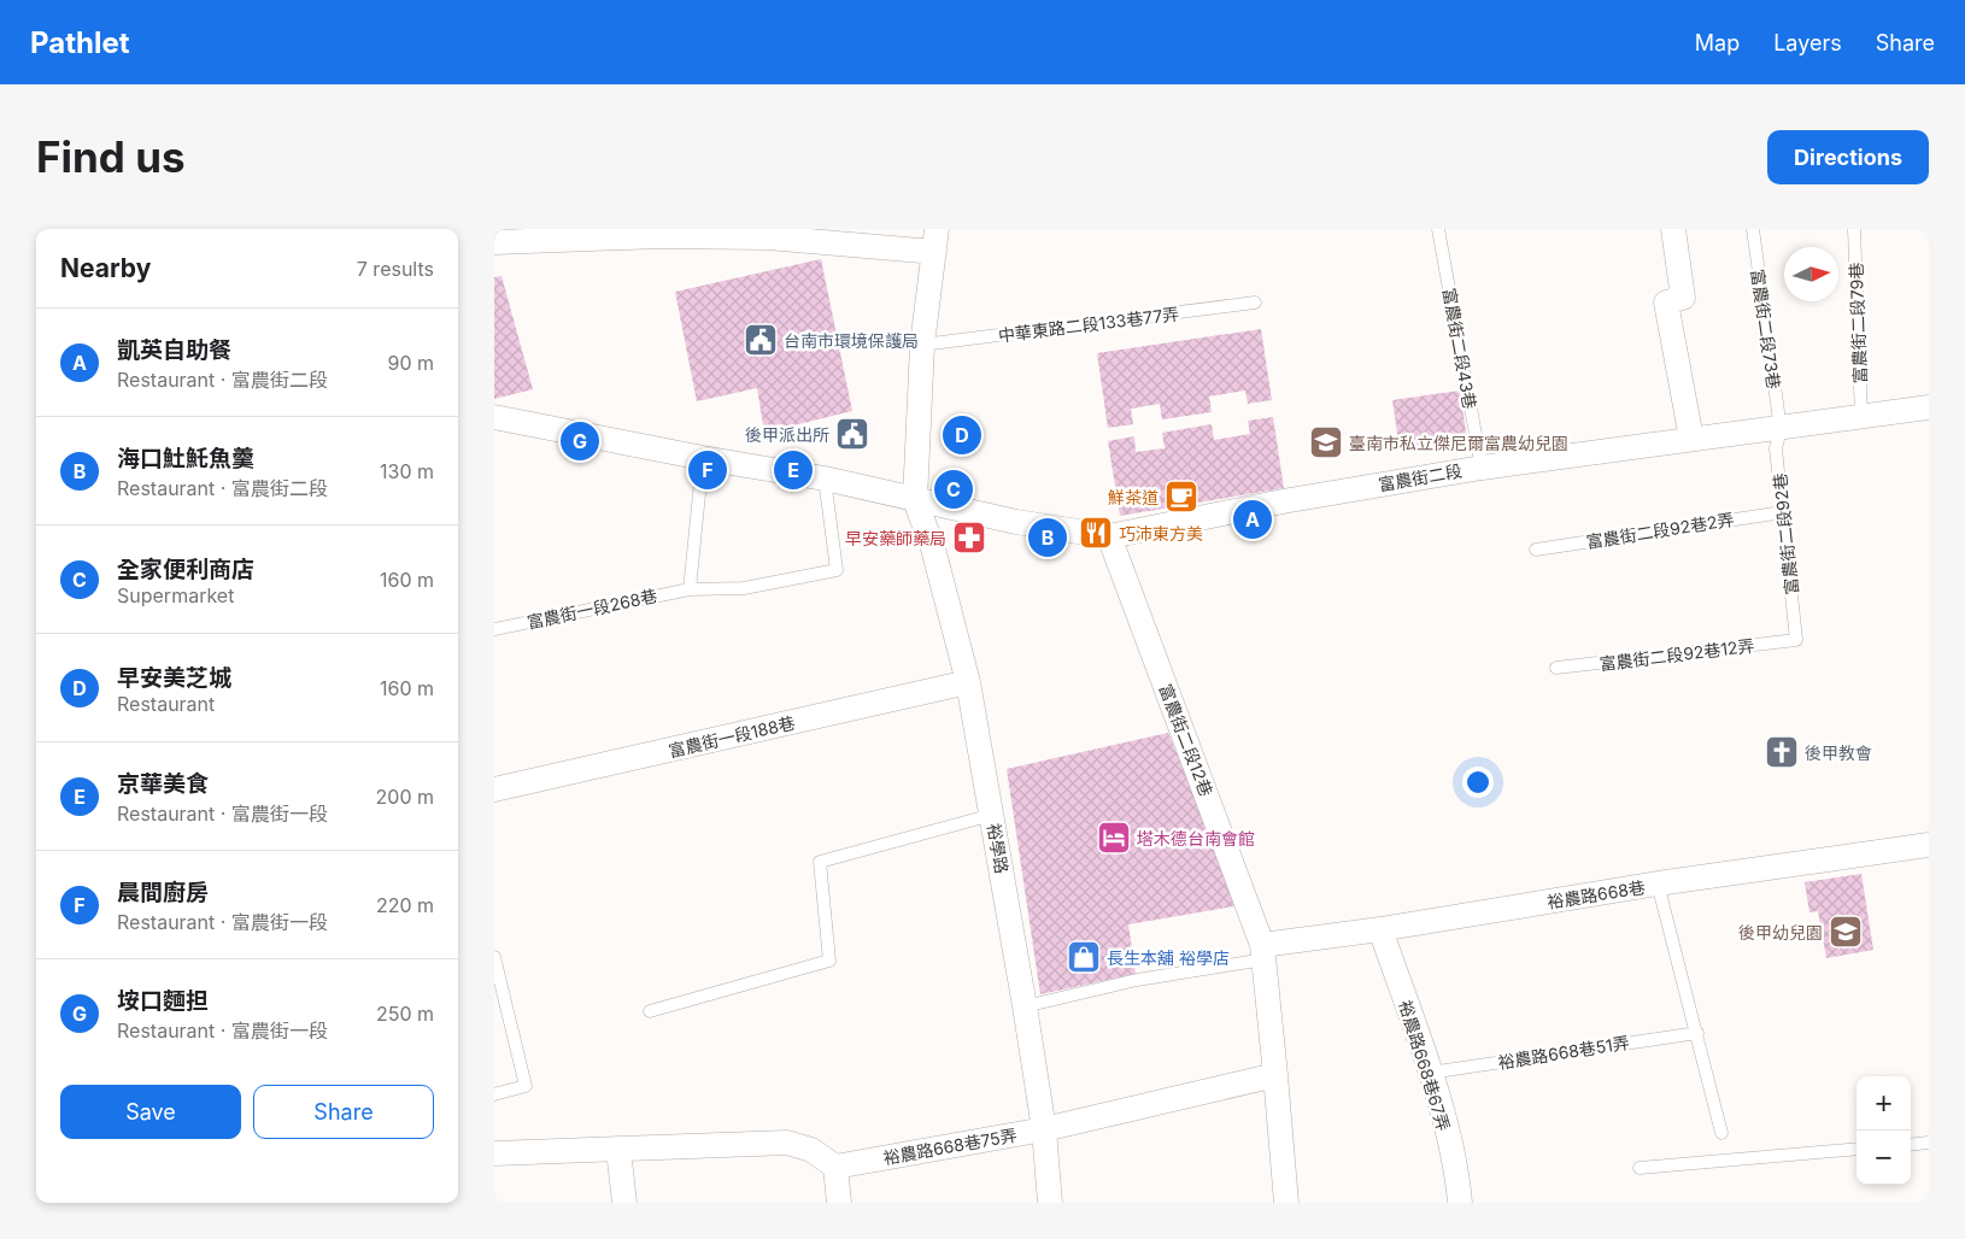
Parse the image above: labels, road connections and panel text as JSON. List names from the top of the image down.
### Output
{
  "streets": {
    "street": [
      "富農街二段",
      "富農街一段188巷",
      "富農街二段12巷",
      "裕學路",
      "裕農路668巷",
      "裕農路668巷67弄",
      "裕農路668巷75弄"
    ],
    "lane": [
      "富農街二段79巷",
      "中華東路二段133巷77弄",
      "富農街二段73巷",
      "富農街二段43巷",
      "富農街二段92巷2弄",
      "富農街二段92巷",
      "富農街一段268巷",
      "富農街二段92巷12弄",
      "裕農路668巷51弄"
    ]
  },
  "crossings": [
    ["富農街二段79巷", "富農街二段"],
    ["富農街二段73巷", "富農街二段"],
    ["富農街二段73巷", "富農街二段92巷"],
    ["富農街二段43巷", "富農街二段"],
    ["富農街二段", "富農街二段92巷"],
    ["富農街二段", "富農街一段268巷"],
    ["富農街二段", "富農街二段12巷"],
    ["富農街二段", "裕學路"],
    ["富農街二段92巷2弄", "富農街二段92巷"],
    ["富農街二段92巷", "富農街二段92巷12弄"],
    ["富農街一段188巷", "裕學路"],
    ["富農街二段12巷", "裕農路668巷"],
    ["裕學路", "裕農路668巷75弄"],
    ["裕農路668巷", "裕農路668巷67弄"],
    ["裕農路668巷51弄", "裕農路668巷67弄"]
  ],
  "places": {
    "public building": ["台南市環境保護局", "後甲派出所"],
    "school or university": ["臺南市私立傑尼爾富農幼兒園", "後甲幼兒園"],
    "cafe": ["鮮茶道"],
    "restaurant": ["巧沛東方美"],
    "pharmacy": ["早安藥師藥局"],
    "church": ["後甲教會"],
    "hotel": ["塔木德台南會館"],
    "shop": ["長生本舖 裕學店"]
  },
  "north": "right",
  "page": {
    "header": "Pathlet",
    "nav": ["Map", "Layers", "Share"],
    "buttons": [
      "Directions",
      ["Save", "Share"]
    ],
    "title": "Find us",
    "heading": ["Nearby", "7 results"],
    "list": [
      {
        "mark": "A",
        "name": "凱英自助餐",
        "note": "Restaurant · 富農街二段",
        "value": "90 m"
      },
      {
        "mark": "B",
        "name": "海口𩵚魠魚羹",
        "note": "Restaurant · 富農街二段",
        "value": "130 m"
      },
      {
        "mark": "C",
        "name": "全家便利商店",
        "note": "Supermarket",
        "value": "160 m"
      },
      {
        "mark": "D",
        "name": "早安美芝城",
        "note": "Restaurant",
        "value": "160 m"
      },
      {
        "mark": "E",
        "name": "京華美食",
        "note": "Restaurant · 富農街一段",
        "value": "200 m"
      },
      {
        "mark": "F",
        "name": "晨間廚房",
        "note": "Restaurant · 富農街一段",
        "value": "220 m"
      },
      {
        "mark": "G",
        "name": "垵口麵担",
        "note": "Restaurant · 富農街一段",
        "value": "250 m"
      }
    ],
    "pins": [
      "D",
      "G",
      "E",
      "F",
      "C",
      "A",
      "B"
    ],
    "map_buttons": ["+", "−"]
  }
}
